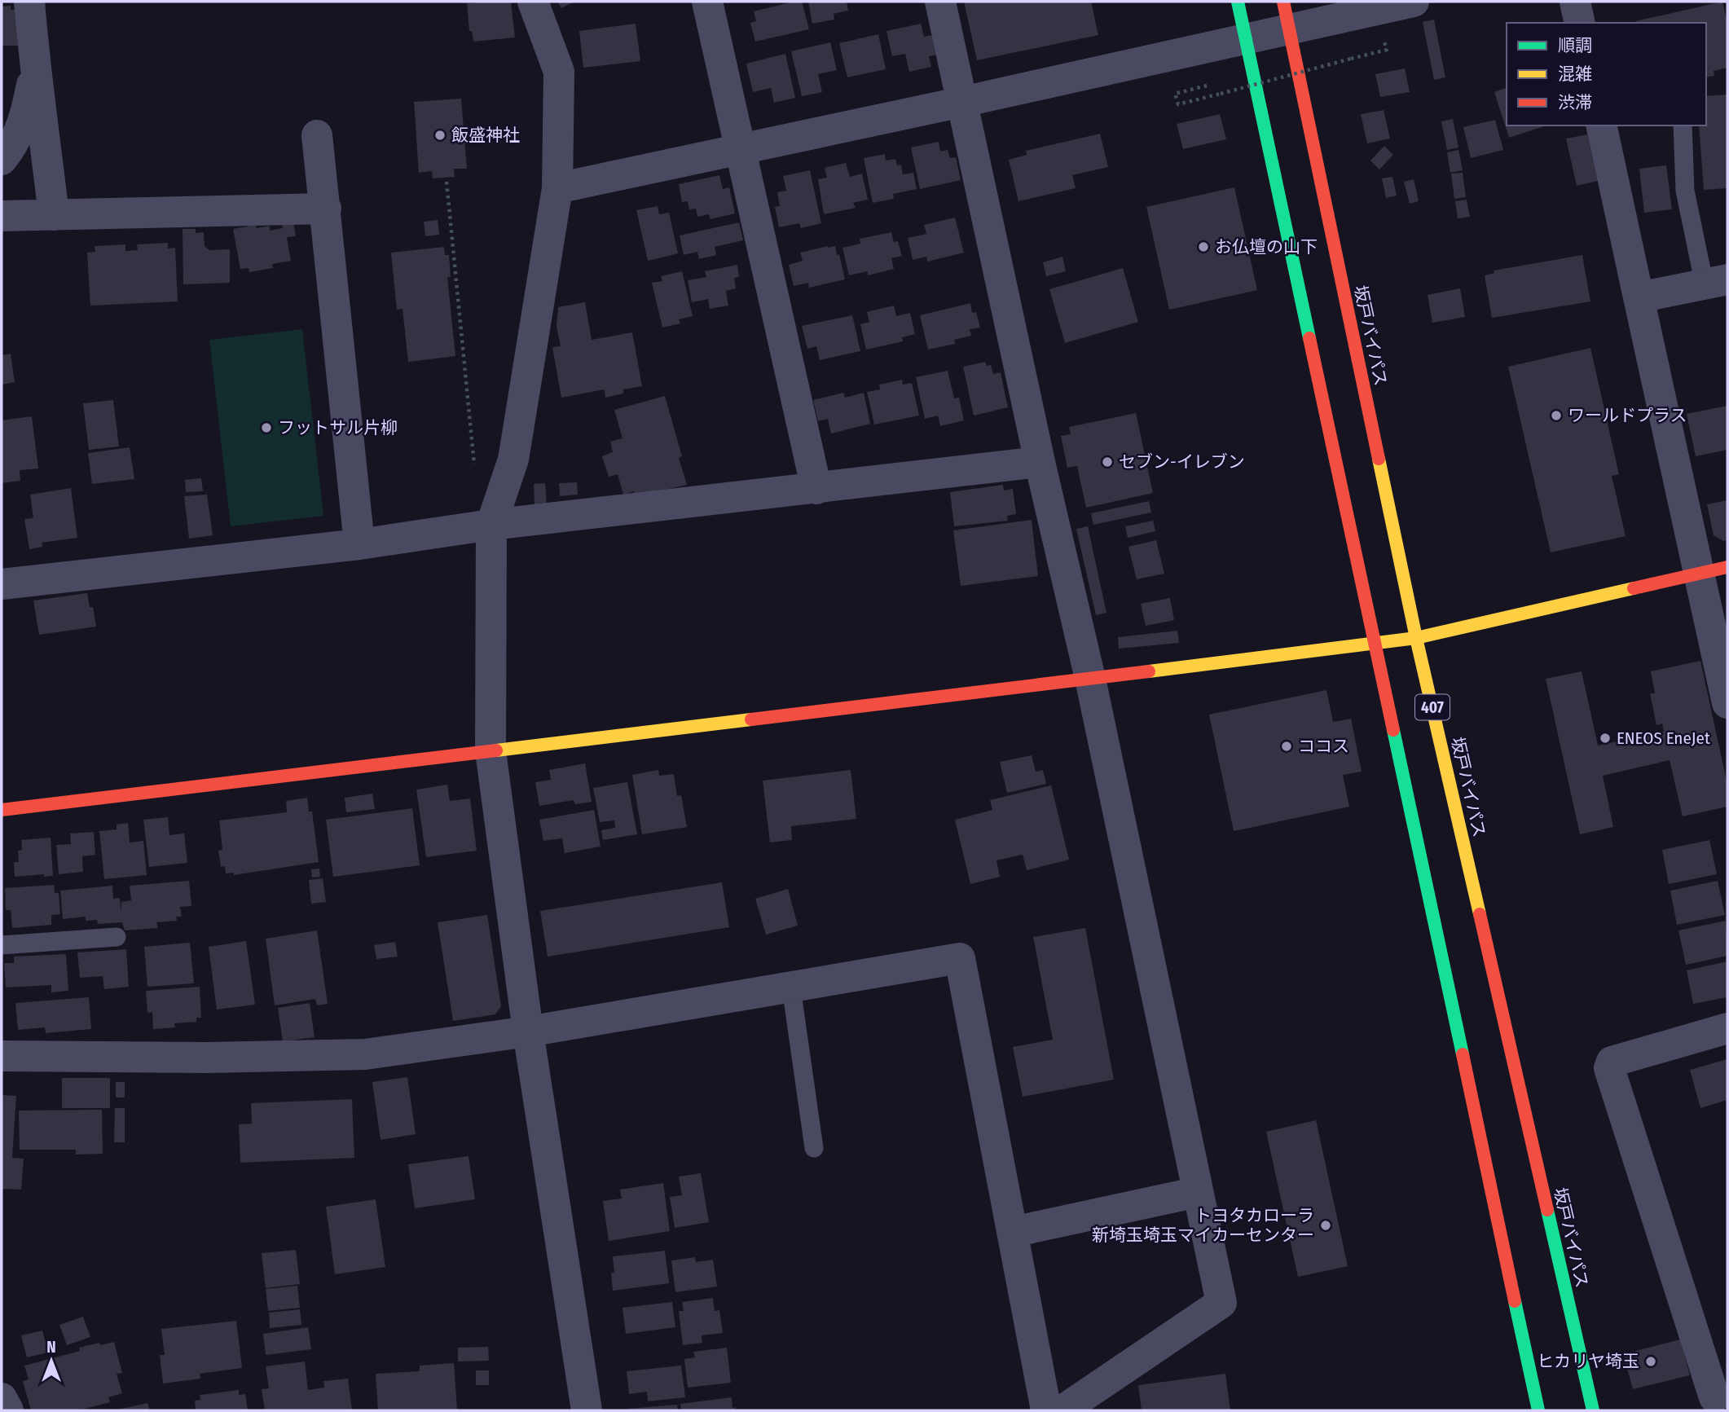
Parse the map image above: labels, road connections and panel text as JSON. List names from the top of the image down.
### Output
{
  "streets": {
    "main road": ["坂戸バイパス", "407"]
  },
  "places": [
    "飯盛神社",
    "お仏壇の山下",
    "ワールドプラス",
    "フットサル片柳",
    "セブン-イレブン",
    "ENEOS EneJet",
    "ココス",
    "トヨタカローラ 新埼玉埼玉マイカーセンター",
    "ヒカリヤ埼玉"
  ],
  "legend": ["順調", "混雑", "渋滞"],
  "north": "top"
}
